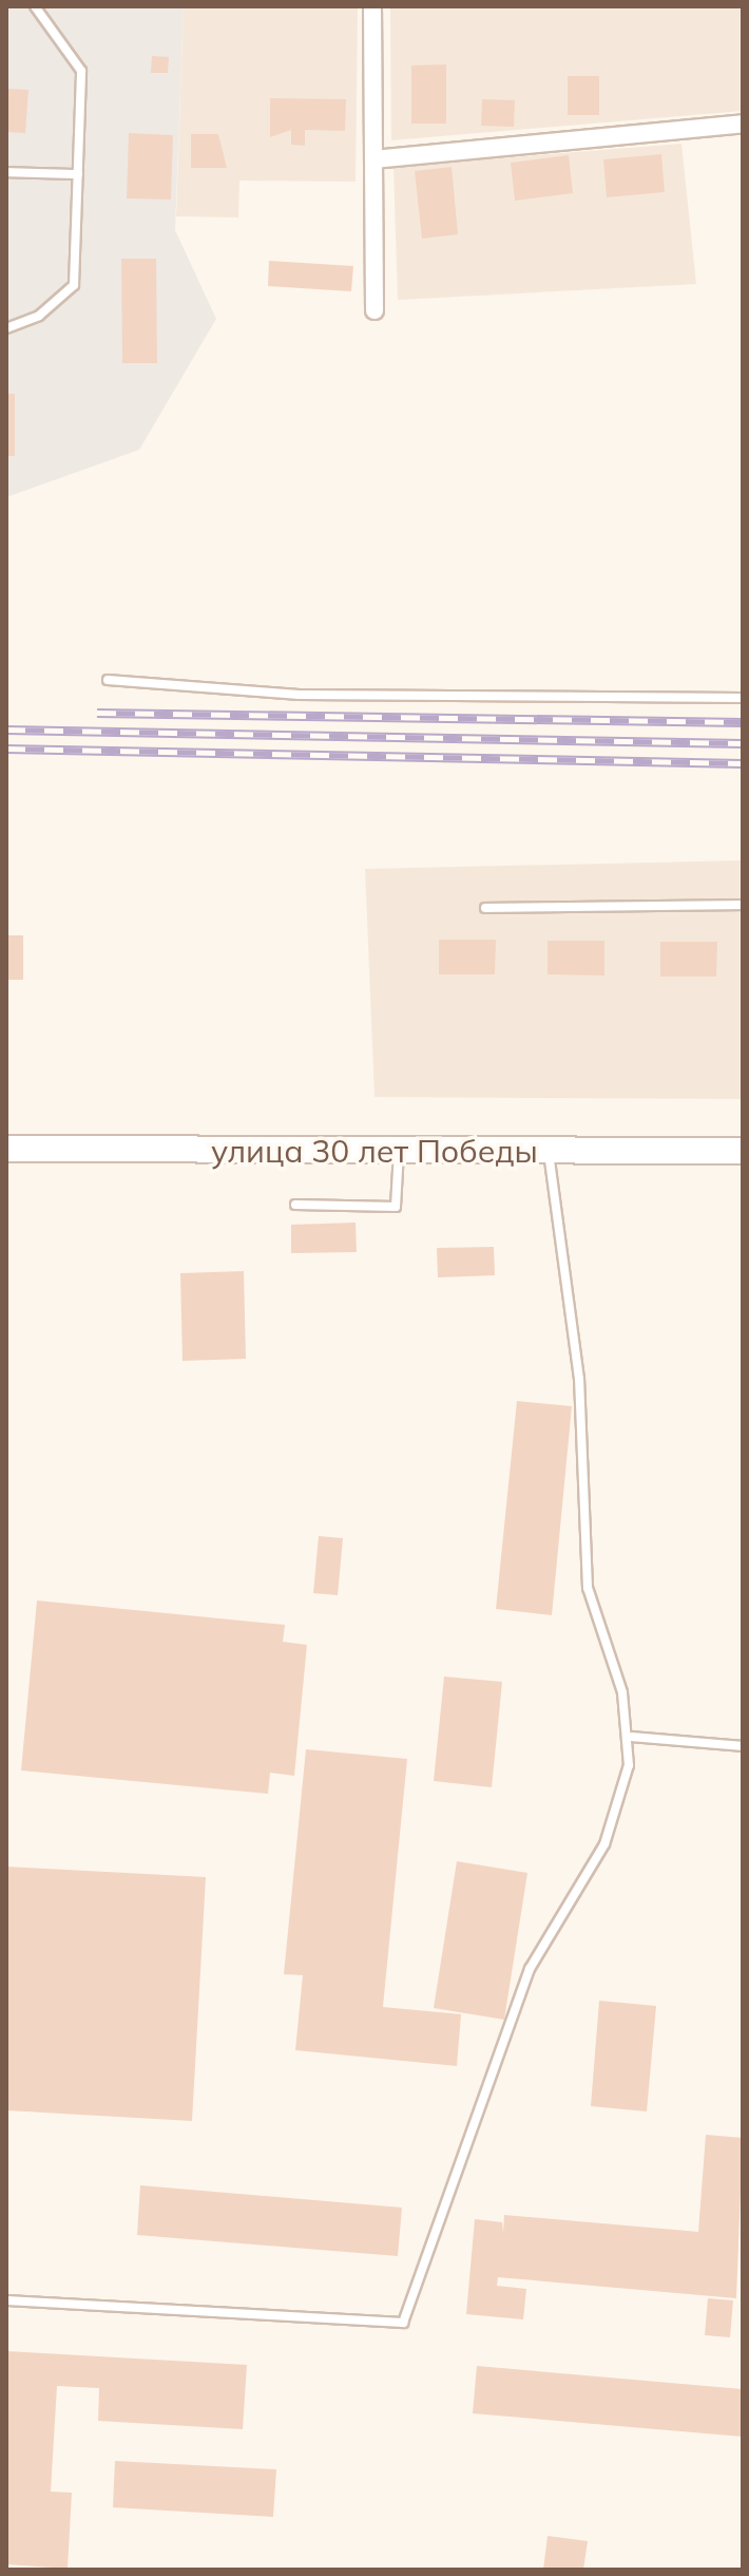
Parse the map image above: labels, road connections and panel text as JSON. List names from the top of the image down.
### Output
{
  "streets": {
    "main road": ["улица 30 лет Победы"]
  }
}
